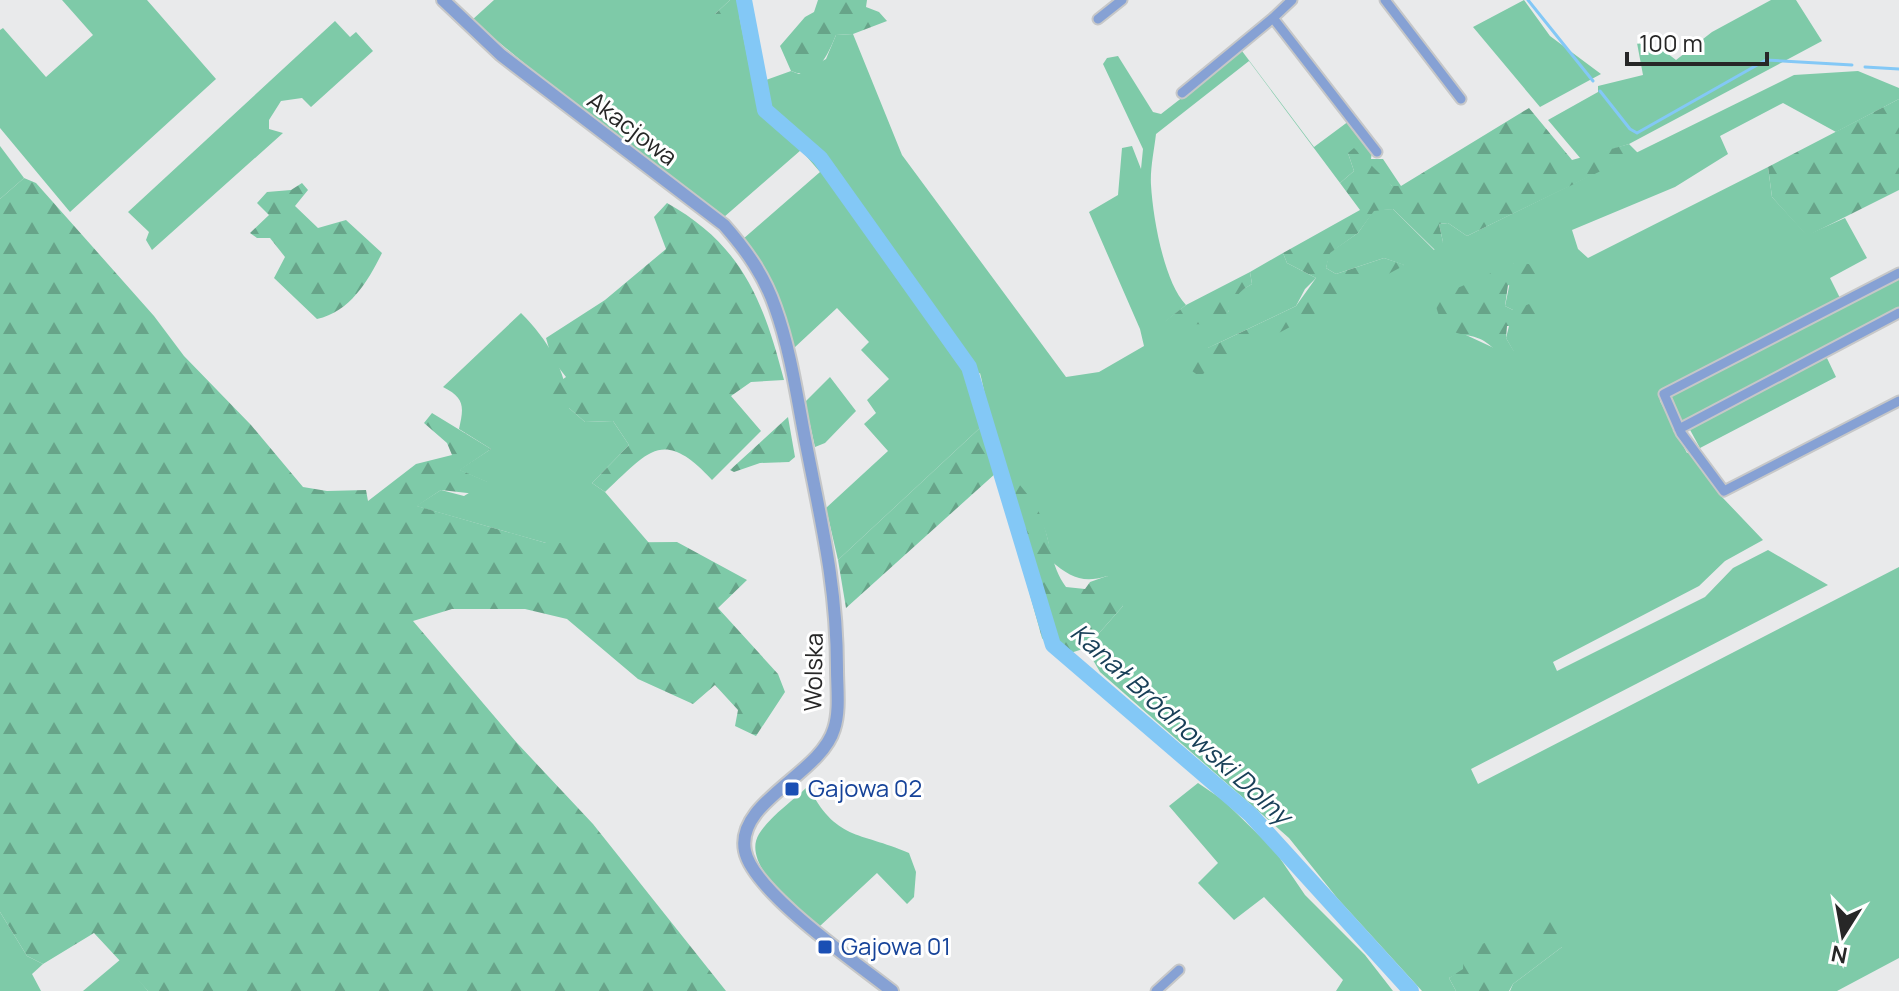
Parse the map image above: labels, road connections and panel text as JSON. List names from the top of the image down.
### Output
{
  "streets": {
    "street": ["Akacjowa", "Wolska"]
  },
  "crossings": [
    ["Akacjowa", "Wolska"]
  ],
  "water": ["Kanał Bródnowski Dolny"],
  "places": {
    "transit": ["Gajowa 02", "Gajowa 01"]
  },
  "scale_bar": "100 m",
  "north": "bottom"
}
